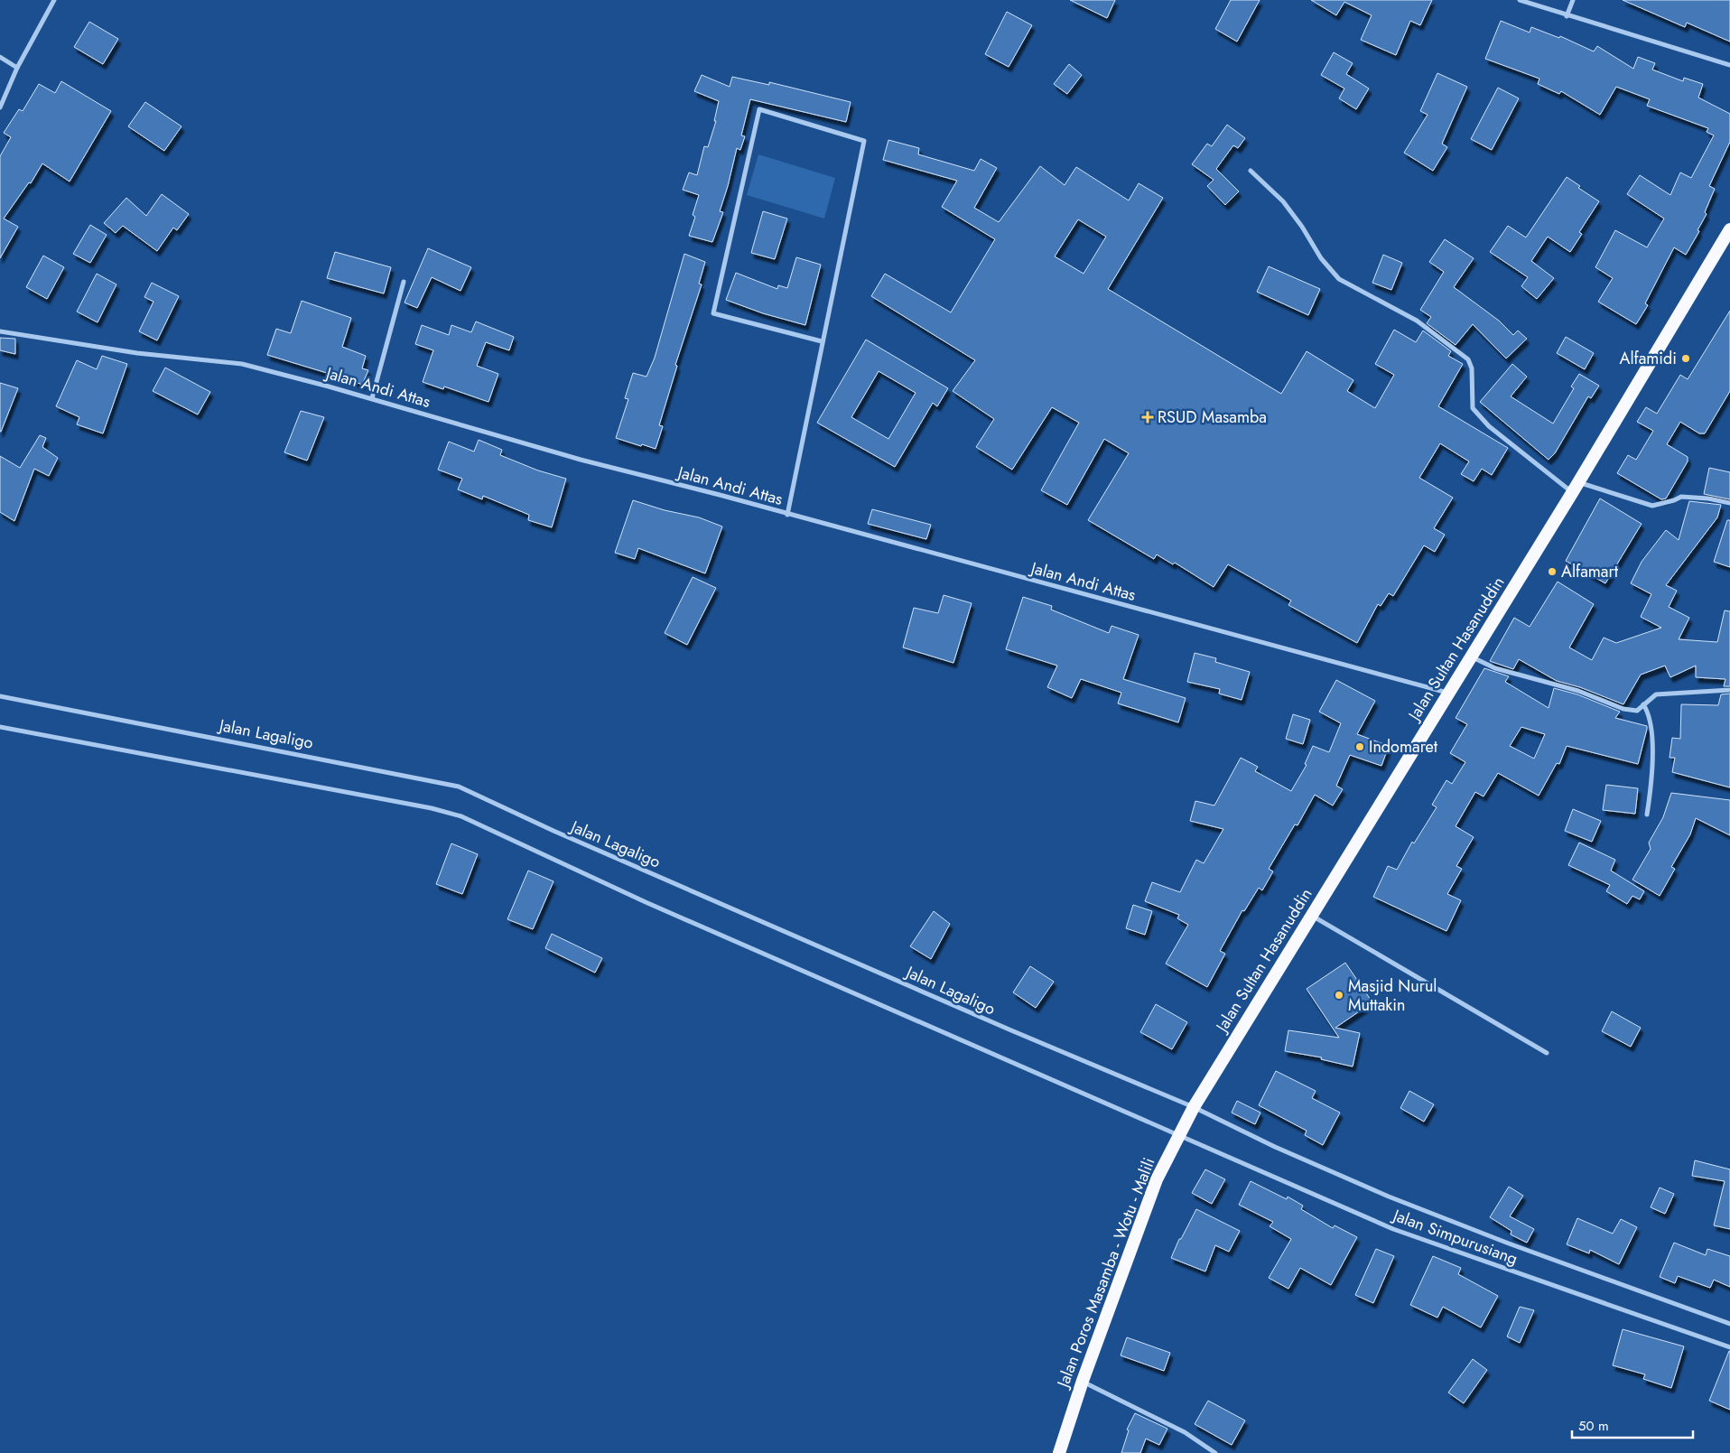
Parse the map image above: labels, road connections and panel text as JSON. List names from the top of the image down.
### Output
{
  "streets": {
    "highway": ["Jalan Sultan Hasanuddin", "Jalan Poros Masamba - Wotu - Malili"],
    "street": ["Jalan Andi Attas", "Jalan Lagaligo", "Jalan Simpurusiang"]
  },
  "crossings": [
    ["Jalan Andi Attas", "Jalan Sultan Hasanuddin"],
    ["Jalan Sultan Hasanuddin", "Jalan Lagaligo"],
    ["Jalan Sultan Hasanuddin", "Jalan Simpurusiang"],
    ["Jalan Sultan Hasanuddin", "Jalan Poros Masamba - Wotu - Malili"],
    ["Jalan Lagaligo", "Jalan Simpurusiang"],
    ["Jalan Lagaligo", "Jalan Poros Masamba - Wotu - Malili"],
    ["Jalan Simpurusiang", "Jalan Poros Masamba - Wotu - Malili"]
  ],
  "places": {
    "other": [
      "Alfamidi",
      "Alfamart",
      "Indomaret",
      "Masjid Nurul Muttakin"
    ],
    "health": ["RSUD Masamba"]
  },
  "scale_bar": "50 m"
}
